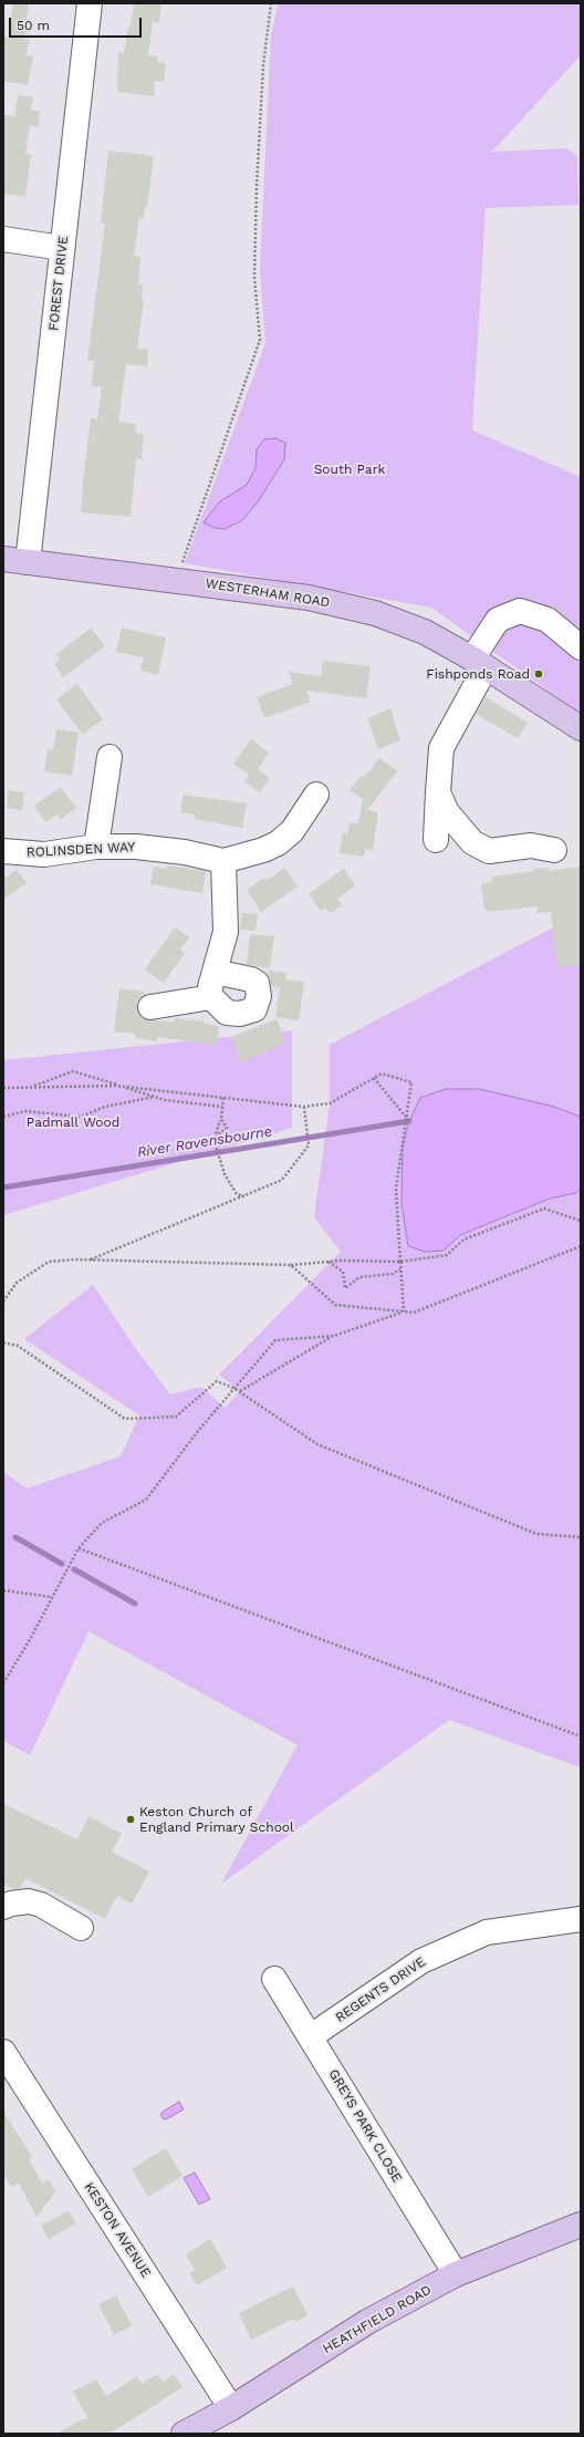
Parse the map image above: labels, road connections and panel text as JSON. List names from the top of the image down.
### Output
{
  "streets": {
    "main road": ["WESTERHAM ROAD", "HEATHFIELD ROAD"],
    "street": [
      "FOREST DRIVE",
      "ROLINSDEN WAY",
      "REGENTS DRIVE",
      "GREYS PARK CLOSE",
      "KESTON AVENUE"
    ]
  },
  "crossings": [
    ["FOREST DRIVE", "WESTERHAM ROAD"],
    ["REGENTS DRIVE", "GREYS PARK CLOSE"],
    ["GREYS PARK CLOSE", "HEATHFIELD ROAD"],
    ["KESTON AVENUE", "HEATHFIELD ROAD"]
  ],
  "water": ["River Ravensbourne"],
  "parks": ["South Park", "Padmall Wood"],
  "places": ["Fishponds Road", "Keston Church of England Primary School"],
  "scale_bar": "50 m"
}
